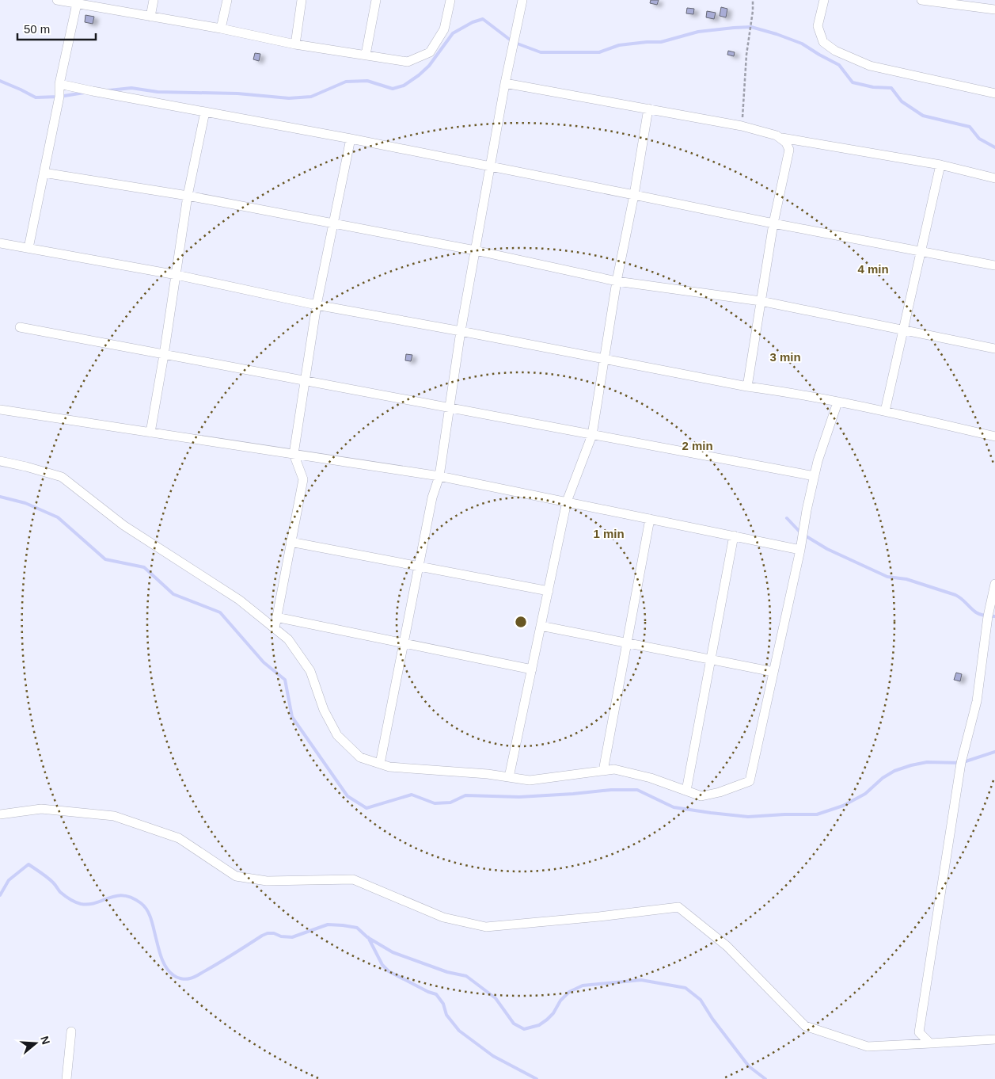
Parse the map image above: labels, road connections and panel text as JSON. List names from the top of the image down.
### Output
{
  "scale_bar": "50 m",
  "north": "right",
  "rings": [
    "4 min",
    "3 min",
    "2 min",
    "1 min"
  ]
}
